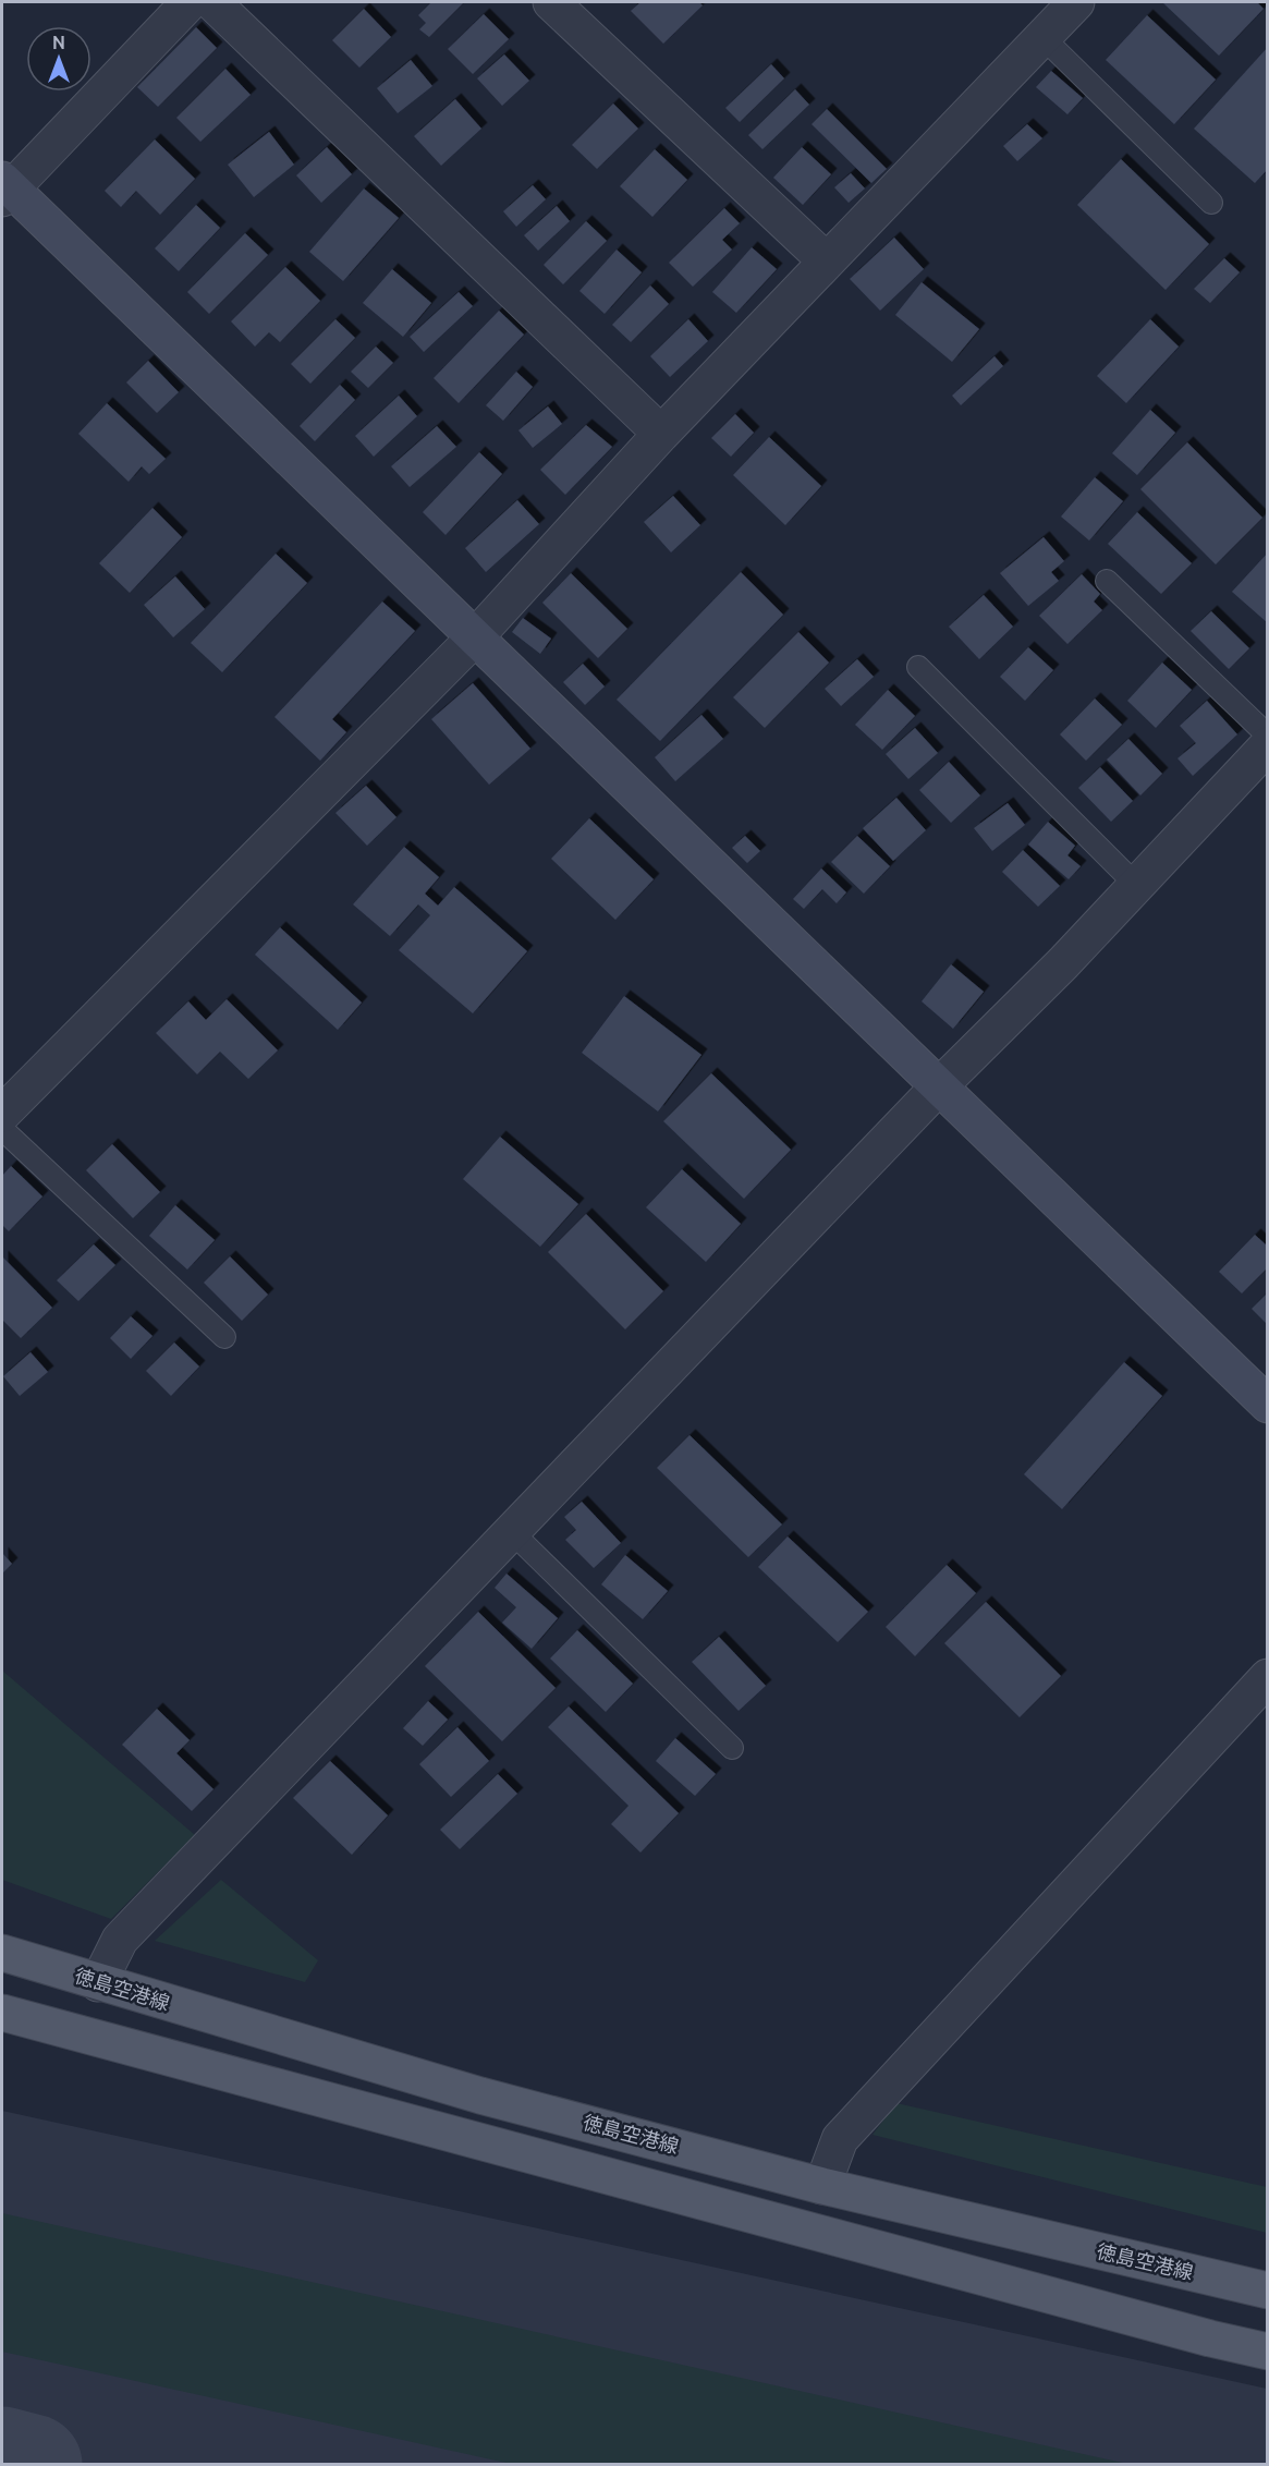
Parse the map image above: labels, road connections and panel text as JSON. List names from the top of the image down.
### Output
{
  "streets": {
    "main road": ["徳島空港線"]
  },
  "north": "top"
}
